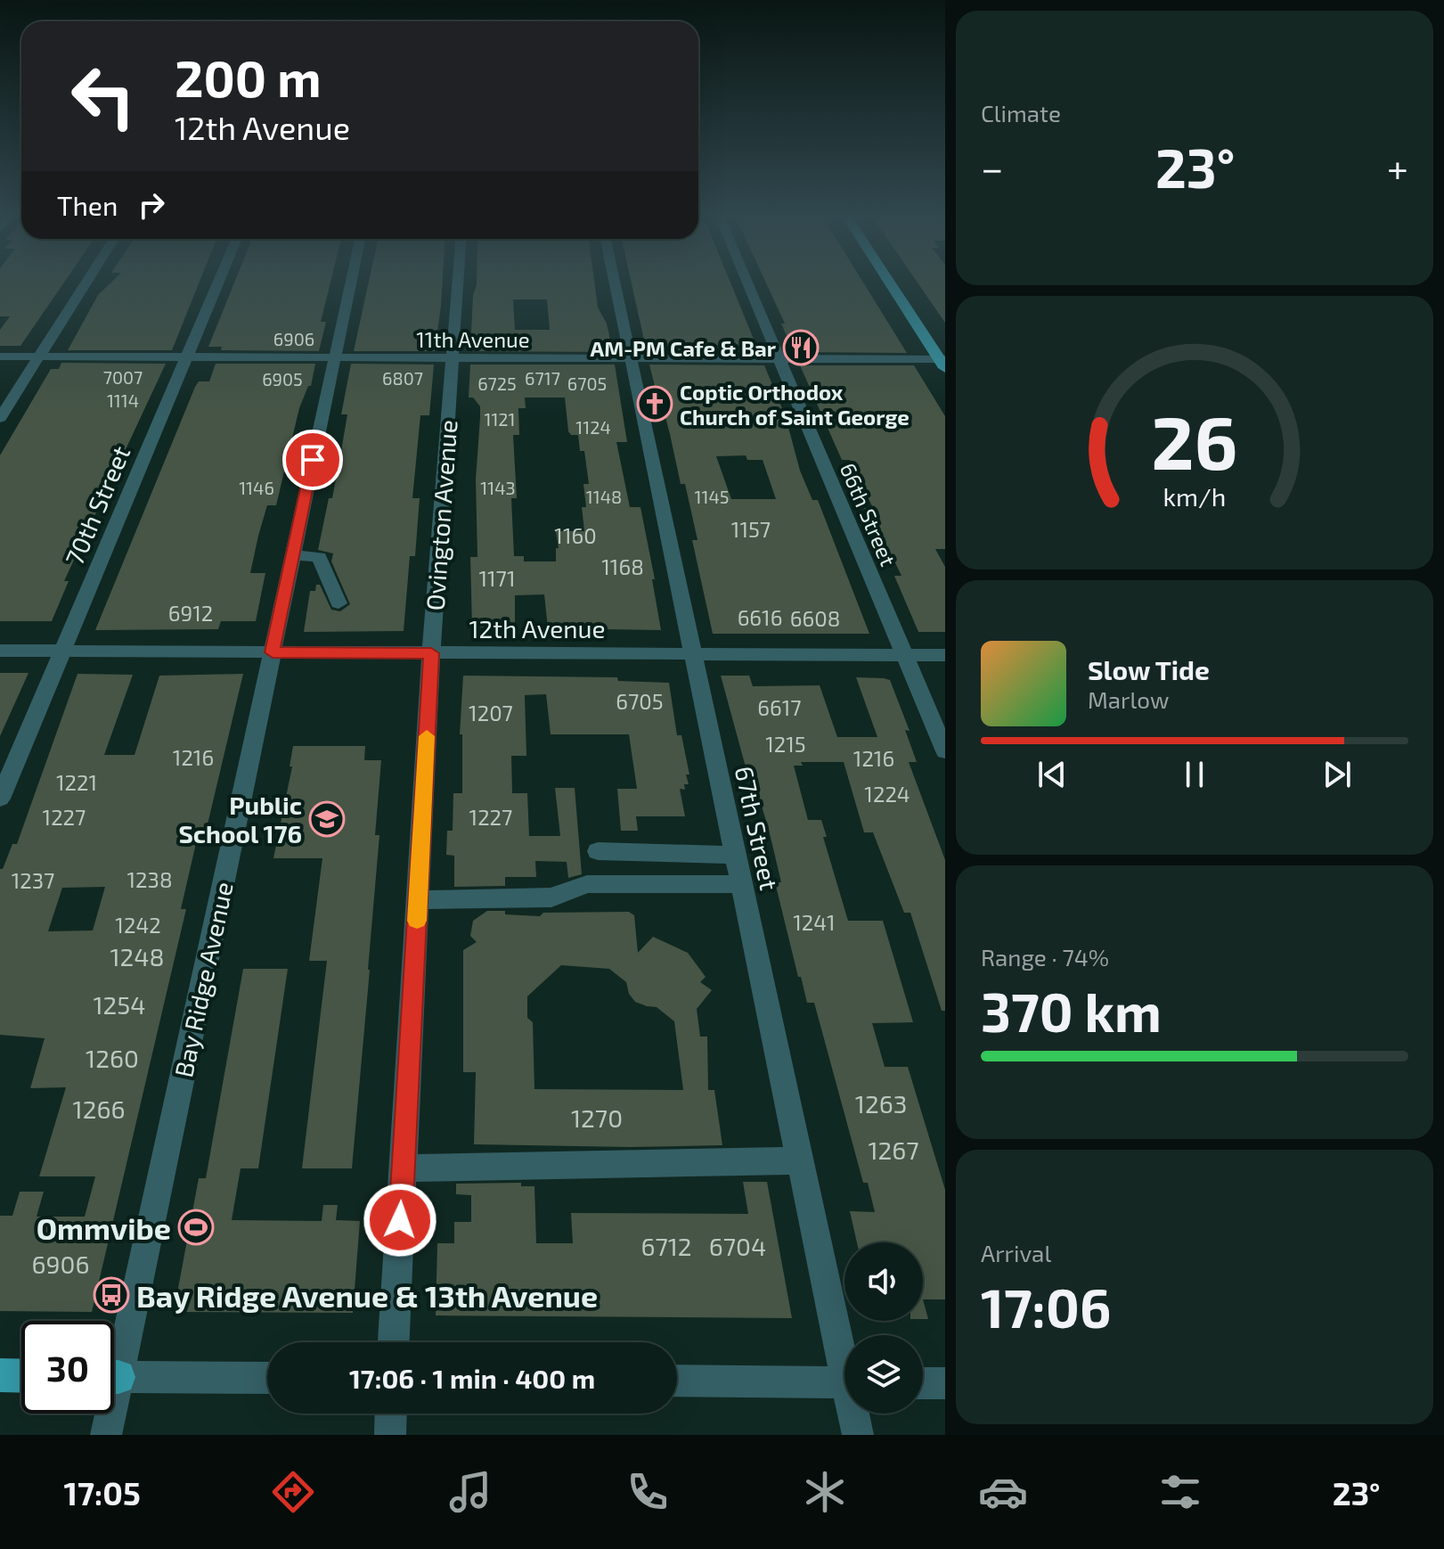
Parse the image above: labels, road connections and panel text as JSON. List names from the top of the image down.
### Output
{
  "streets": {
    "street": [
      "11th Avenue",
      "70th Street",
      "66th Street",
      "Ovington Avenue",
      "12th Avenue",
      "67th Street",
      "Bay Ridge Avenue"
    ]
  },
  "crossings": [
    ["11th Avenue", "70th Street"],
    ["11th Avenue", "66th Street"],
    ["11th Avenue", "Ovington Avenue"],
    ["11th Avenue", "67th Street"],
    ["11th Avenue", "Bay Ridge Avenue"],
    ["70th Street", "12th Avenue"],
    ["66th Street", "12th Avenue"],
    ["Ovington Avenue", "12th Avenue"],
    ["12th Avenue", "67th Street"],
    ["12th Avenue", "Bay Ridge Avenue"]
  ],
  "places": {
    "restaurant": ["AM-PM Cafe & Bar"],
    "church": ["Coptic Orthodox Church of Saint George"],
    "school or university": ["Public School 176"],
    "sports": ["Ommvibe"],
    "bus stop": ["Bay Ridge Avenue & 13th Avenue"]
  },
  "house_numbers": [
    "6906",
    "7007",
    "6807",
    "6717",
    "6905",
    "6725",
    "6705",
    "1114",
    "1121",
    "1124",
    "1146",
    "1143",
    "1148",
    "1145",
    "1157",
    "1160",
    "1168",
    "1171",
    "6912",
    "6616",
    "6608",
    "6705",
    "6617",
    "1207",
    "1215",
    "1216",
    "1216",
    "1221",
    "1224",
    "1227",
    "1227",
    "1238",
    "1237",
    "1241",
    "1242",
    "1248",
    "1254",
    "1260",
    "1263",
    "1266",
    "1270",
    "1267",
    "6712",
    "6704",
    "6906"
  ],
  "page": {
    "tile": [
      "Climate",
      ["Range · 74%", "370 km"],
      ["Arrival", "17:06"]
    ],
    "turn": ["200 m", "12th Avenue"],
    "heat": ["−", "23°", "+"],
    "then": "Then",
    "song": ["Slow Tide", "Marlow"],
    "limit": "30",
    "trip": "17:06 · 1 min · 400 m",
    "tabs": ["17:05", "23°"],
    "gauge": ["26", "km/h"]
  }
}
